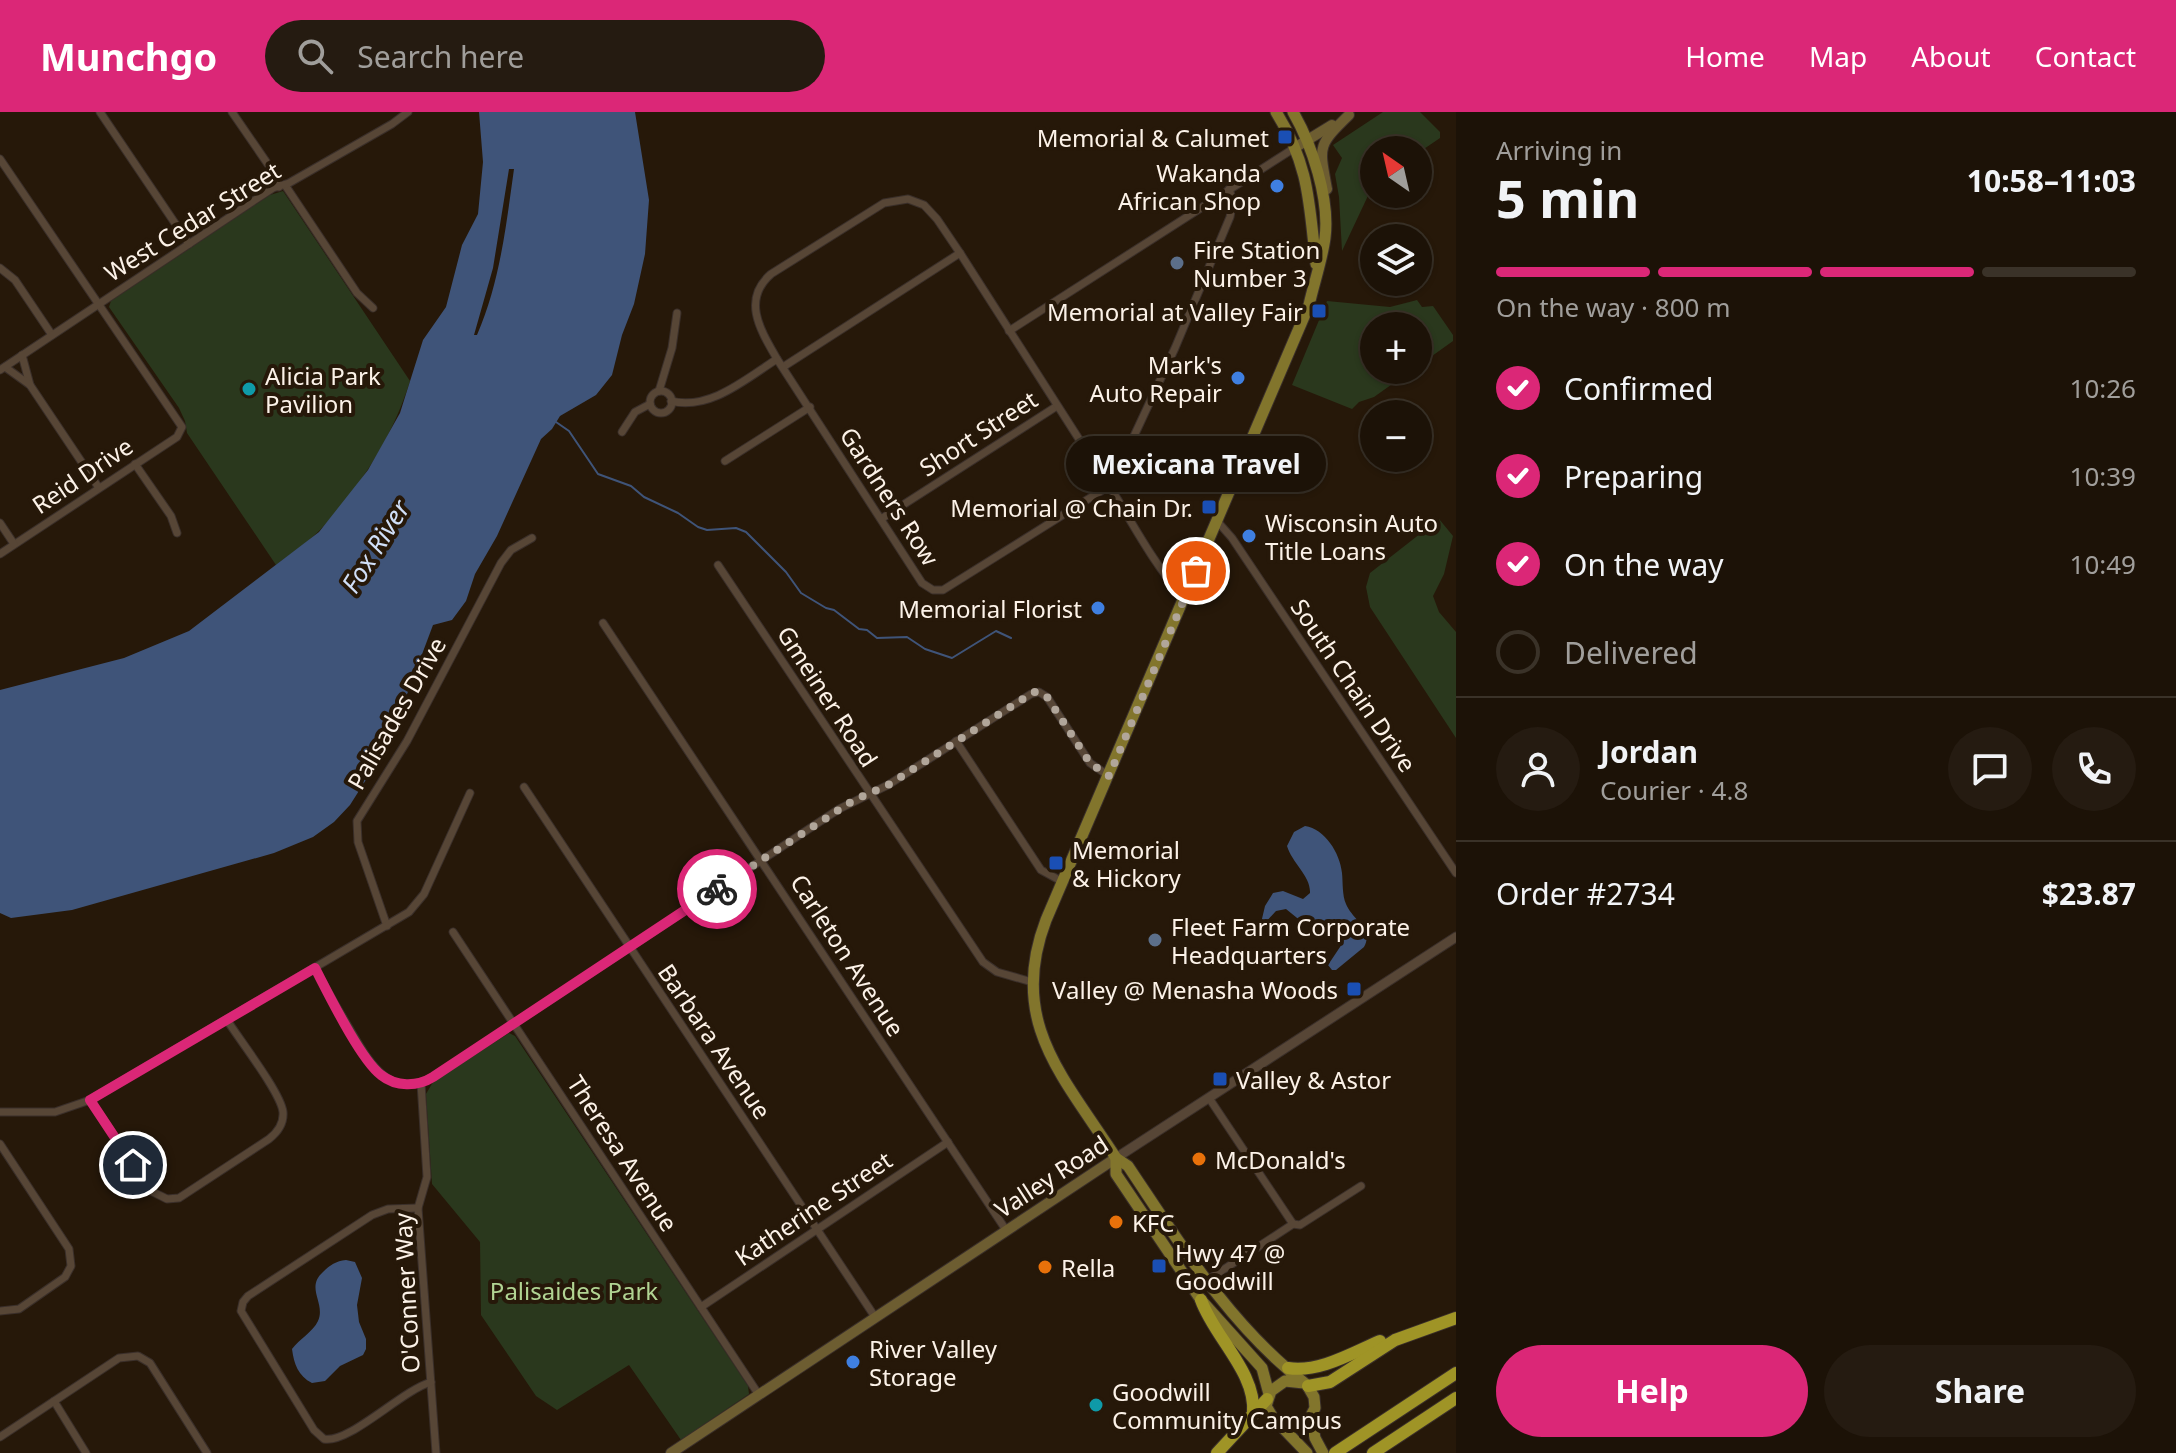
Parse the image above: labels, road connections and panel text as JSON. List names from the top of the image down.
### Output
{
  "streets": {
    "main road": ["Valley Road"],
    "street": [
      "West Cedar Street",
      "Short Street",
      "Reid Drive",
      "Gardners Row",
      "South Chain Drive",
      "Gmeiner Road",
      "Palisades Drive",
      "Carleton Avenue",
      "Barbara Avenue",
      "Theresa Avenue",
      "Katherine Street",
      "O'Conner Way"
    ]
  },
  "crossings": [
    ["West Cedar Street", "Reid Drive"],
    ["Short Street", "Gardners Row"],
    ["Carleton Avenue", "Valley Road"],
    ["Carleton Avenue", "Katherine Street"],
    ["Barbara Avenue", "Valley Road"],
    ["Barbara Avenue", "Katherine Street"],
    ["Theresa Avenue", "Valley Road"],
    ["Theresa Avenue", "Katherine Street"]
  ],
  "water": ["Fox River"],
  "parks": ["Palisaides Park"],
  "places": {
    "transit": [
      "Memorial & Calumet",
      "Memorial at Valley Fair",
      "Memorial @ Chain Dr.",
      "Memorial & Hickory",
      "Valley @ Menasha Woods",
      "Valley & Astor",
      "Hwy 47 @ Goodwill"
    ],
    "other": [
      "Wakanda African Shop",
      "Fire Station Number 3",
      "Mark's Auto Repair",
      "Alicia Park Pavilion",
      "Wisconsin Auto Title Loans",
      "Mexicana Travel",
      "Memorial Florist",
      "Fleet Farm Corporate Headquarters",
      "McDonald's",
      "KFC",
      "Rella",
      "River Valley Storage",
      "Goodwill Community Campus"
    ]
  },
  "north": "top left",
  "page": {
    "header": "Munchgo",
    "search": "Search here",
    "nav": [
      "Home",
      "Map",
      "About",
      "Contact"
    ],
    "heading": ["5 min", "Arriving in", "10:58–11:03"],
    "panel": [
      "Jordan",
      "Courier · 4.8",
      "Order #2734",
      "$23.87"
    ],
    "map_buttons": ["+", "−"],
    "bar": "On the way · 800 m",
    "list": [
      ["Confirmed", "10:26"],
      ["Preparing", "10:39"],
      ["On the way", "10:49"],
      "Delivered"
    ],
    "bubble": "Mexicana Travel",
    "buttons": ["Help", "Share"]
  }
}
